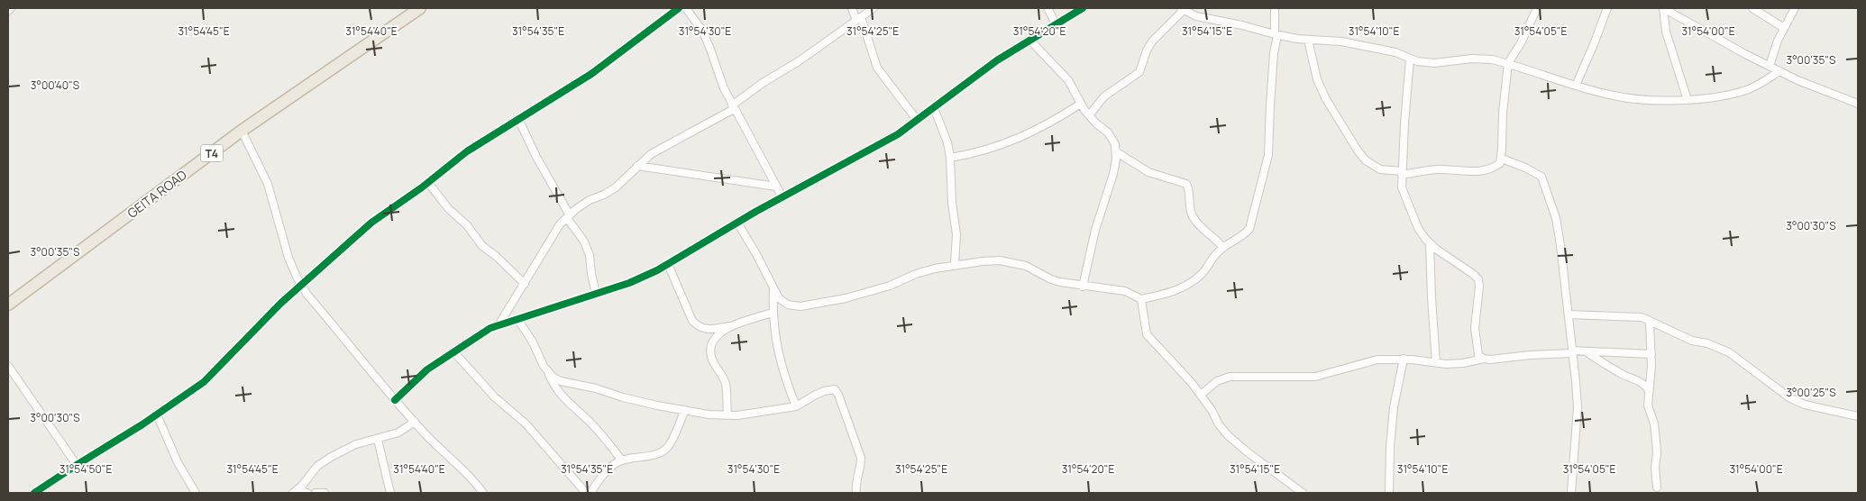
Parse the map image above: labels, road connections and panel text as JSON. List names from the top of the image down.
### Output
{
  "streets": {
    "highway": ["T4", "GEITA ROAD"]
  },
  "coordinates": [
    "31°54'45\"E",
    "31°54'40\"E",
    "31°54'35\"E",
    "31°54'30\"E",
    "31°54'25\"E",
    "31°54'20\"E",
    "31°54'15\"E",
    "31°54'10\"E",
    "31°54'05\"E",
    "31°54'00\"E",
    "3°00'35\"S",
    "3°00'40\"S",
    "3°00'30\"S",
    "3°00'25\"S",
    "31°54'50\"E"
  ]
}
